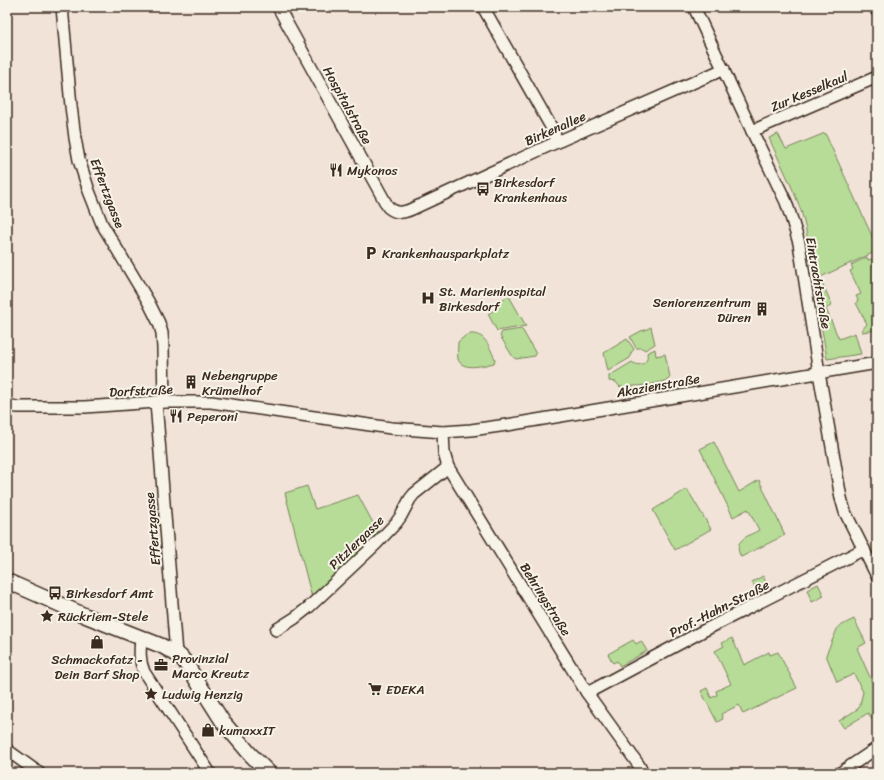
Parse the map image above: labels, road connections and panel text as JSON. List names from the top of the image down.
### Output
{
  "streets": {
    "street": [
      "Zur Kesselkaul",
      "Hospitalstraße",
      "Birkenallee",
      "Effertzgasse",
      "Eintrachtstraße",
      "Akazienstraße",
      "Dorfstraße",
      "Pitzlergasse",
      "Behringstraße",
      "Prof.-Hahn-Straße"
    ]
  },
  "crossings": [
    ["Zur Kesselkaul", "Eintrachtstraße"],
    ["Hospitalstraße", "Birkenallee"],
    ["Birkenallee", "Eintrachtstraße"],
    ["Effertzgasse", "Dorfstraße"],
    ["Eintrachtstraße", "Akazienstraße"],
    ["Eintrachtstraße", "Prof.-Hahn-Straße"],
    ["Akazienstraße", "Dorfstraße"],
    ["Akazienstraße", "Behringstraße"],
    ["Dorfstraße", "Behringstraße"],
    ["Pitzlergasse", "Behringstraße"],
    ["Behringstraße", "Prof.-Hahn-Straße"]
  ],
  "places": {
    "restaurant": ["Mykonos", "Peperoni"],
    "bus stop": ["Birkesdorf Krankenhaus", "Birkesdorf Amt"],
    "parking": ["Krankenhausparkplatz"],
    "hospital": ["St. Marienhospital Birkesdorf"],
    "building": ["Seniorenzentrum Düren", "Nebengruppe Krümelhof"],
    "place": ["Rückriem-Stele", "Ludwig Henzig"],
    "shop": ["Schmackofatz - Dein Barf Shop", "kumaxxIT"],
    "office": ["Provinzial Marco Kreutz"],
    "supermarket": ["EDEKA"]
  }
}
